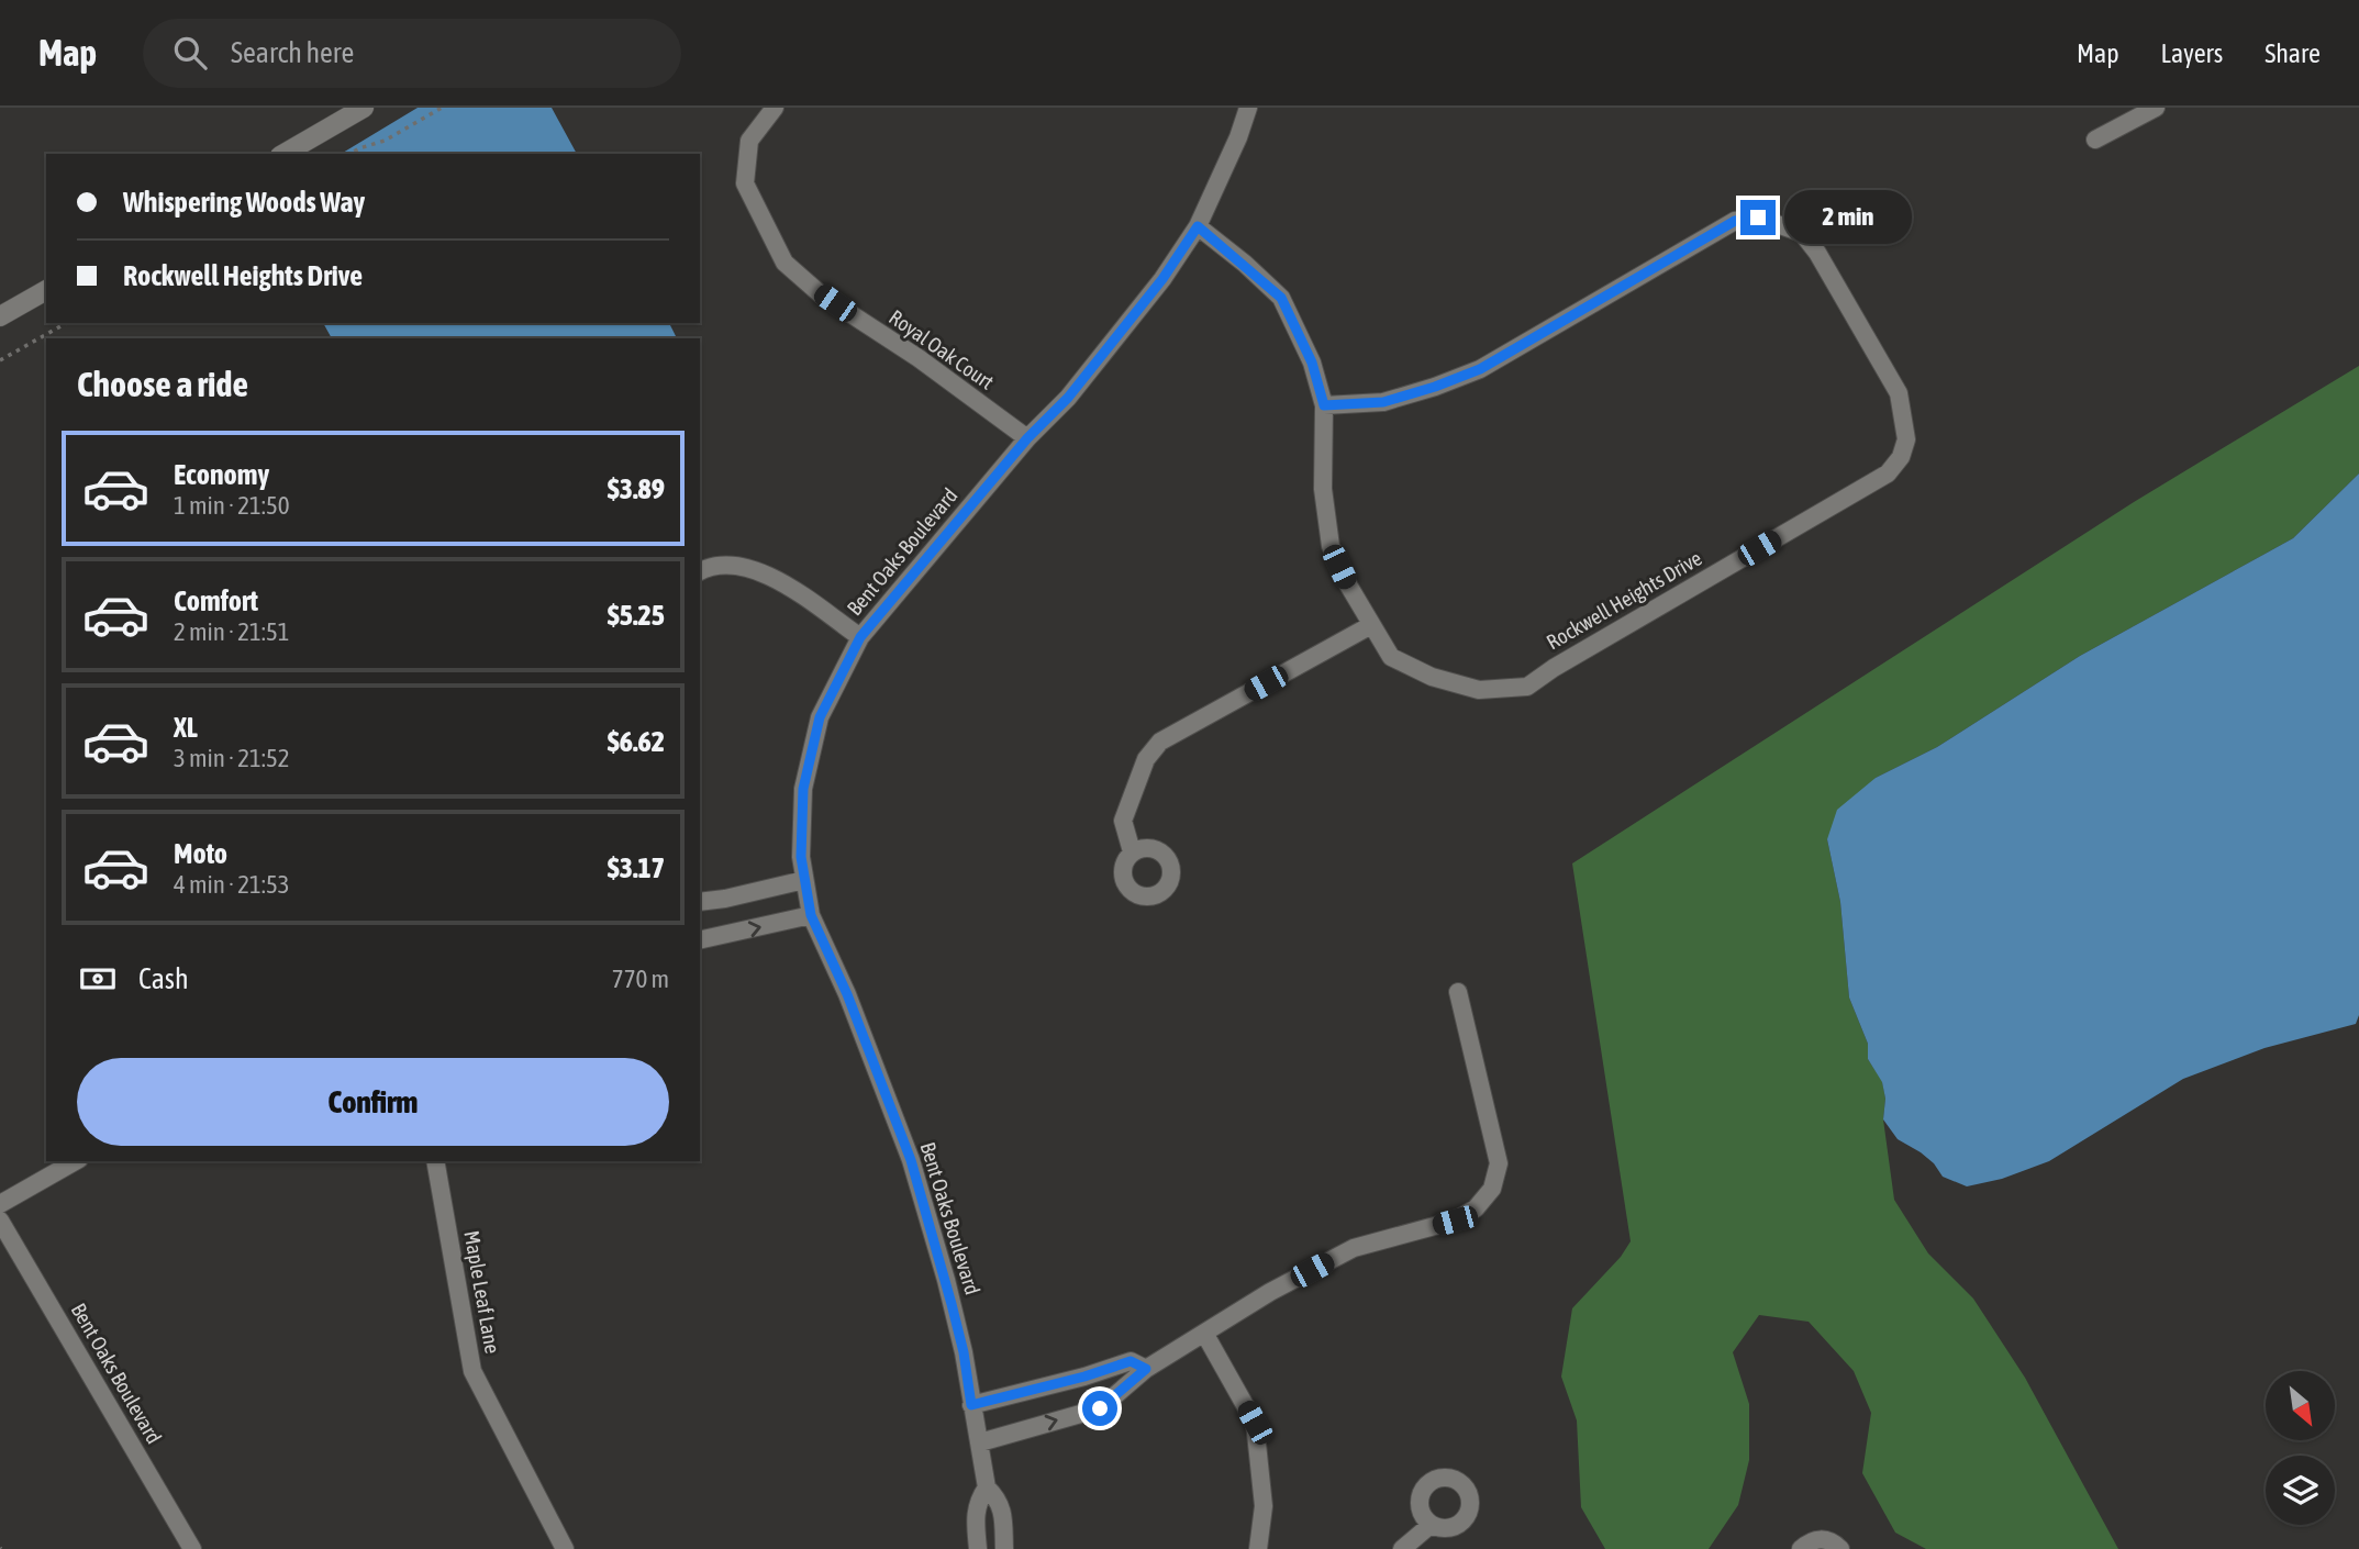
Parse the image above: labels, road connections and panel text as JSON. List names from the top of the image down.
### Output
{
  "streets": {
    "street": [
      "Royal Oak Court",
      "Bent Oaks Boulevard",
      "Rockwell Heights Drive",
      "Maple Leaf Lane"
    ]
  },
  "crossings": [
    ["Royal Oak Court", "Bent Oaks Boulevard"],
    ["Bent Oaks Boulevard", "Rockwell Heights Drive"]
  ],
  "north": "bottom right",
  "page": {
    "header": "Map",
    "search": "Search here",
    "nav": ["Map", "Layers", "Share"],
    "banner": ["Whispering Woods Way", "Rockwell Heights Drive"],
    "bubble": "2 min",
    "heading": "Choose a ride",
    "list": [
      {
        "name": "Economy",
        "note": "1 min · 21:50",
        "value": "$3.89"
      },
      {
        "name": "Comfort",
        "note": "2 min · 21:51",
        "value": "$5.25"
      },
      {
        "name": "XL",
        "note": "3 min · 21:52",
        "value": "$6.62"
      },
      {
        "name": "Moto",
        "note": "4 min · 21:53",
        "value": "$3.17"
      }
    ],
    "pay": ["Cash", "770 m"],
    "buttons": "Confirm"
  }
}
